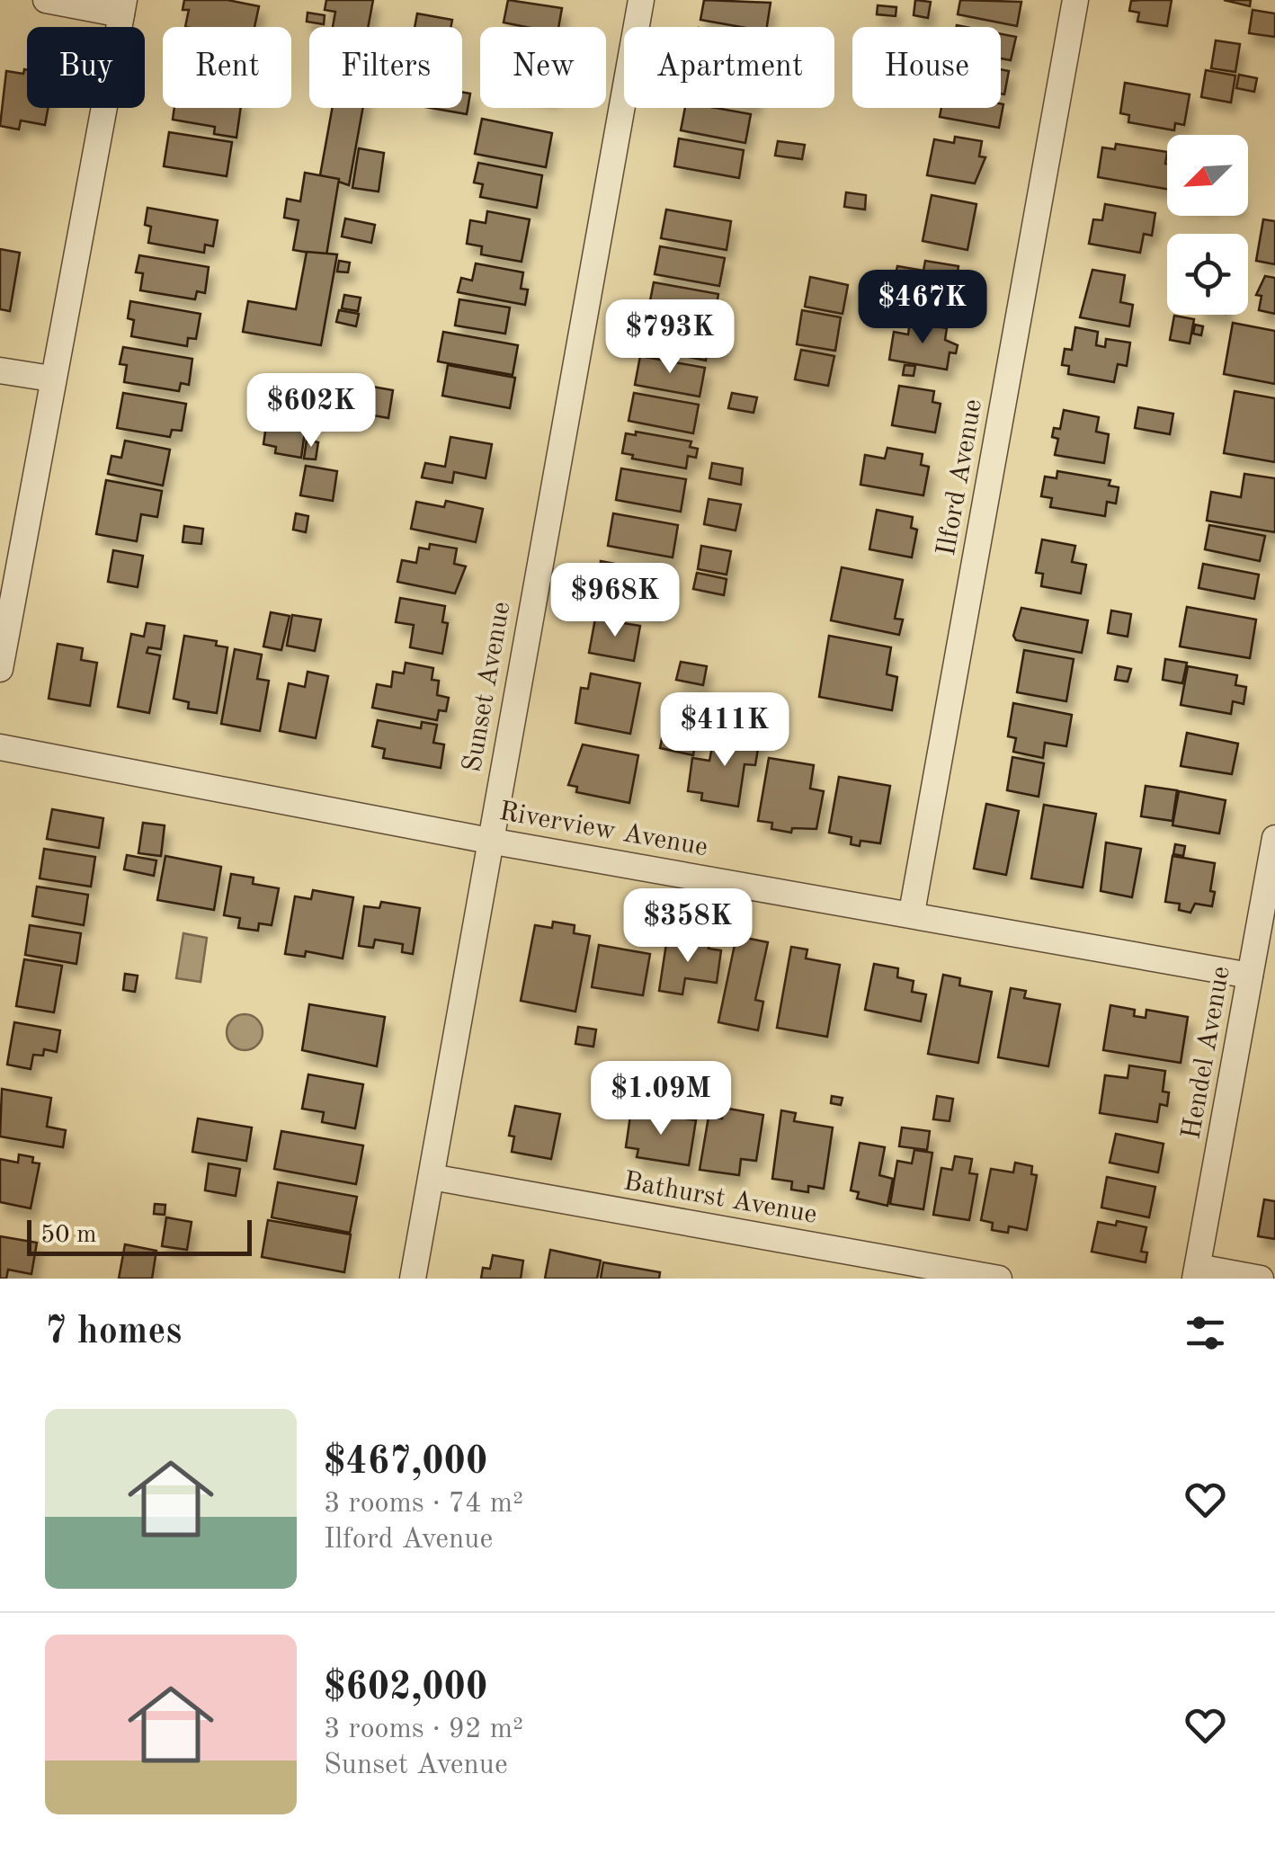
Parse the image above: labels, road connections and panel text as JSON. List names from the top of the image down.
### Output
{
  "streets": {
    "street": [
      "Ilford Avenue",
      "Sunset Avenue",
      "Riverview Avenue",
      "Hendel Avenue",
      "Bathurst Avenue"
    ]
  },
  "crossings": [
    ["Ilford Avenue", "Riverview Avenue"],
    ["Sunset Avenue", "Riverview Avenue"],
    ["Sunset Avenue", "Bathurst Avenue"],
    ["Riverview Avenue", "Hendel Avenue"]
  ],
  "scale_bar": "50 m",
  "north": "bottom left",
  "page": {
    "chip": [
      "Buy",
      "Rent",
      "Filters",
      "New",
      "Apartment",
      "House"
    ],
    "price": [
      "$467K",
      "$793K",
      "$602K",
      "$968K",
      "$411K",
      "$358K",
      "$1.09M"
    ],
    "scale": "50 m",
    "heading": "7 homes",
    "list": [
      {
        "name": "$467,000",
        "note": "3 rooms · 74 m² · Ilford Avenue"
      },
      {
        "name": "$602,000",
        "note": "3 rooms · 92 m² · Sunset Avenue"
      }
    ]
  }
}
